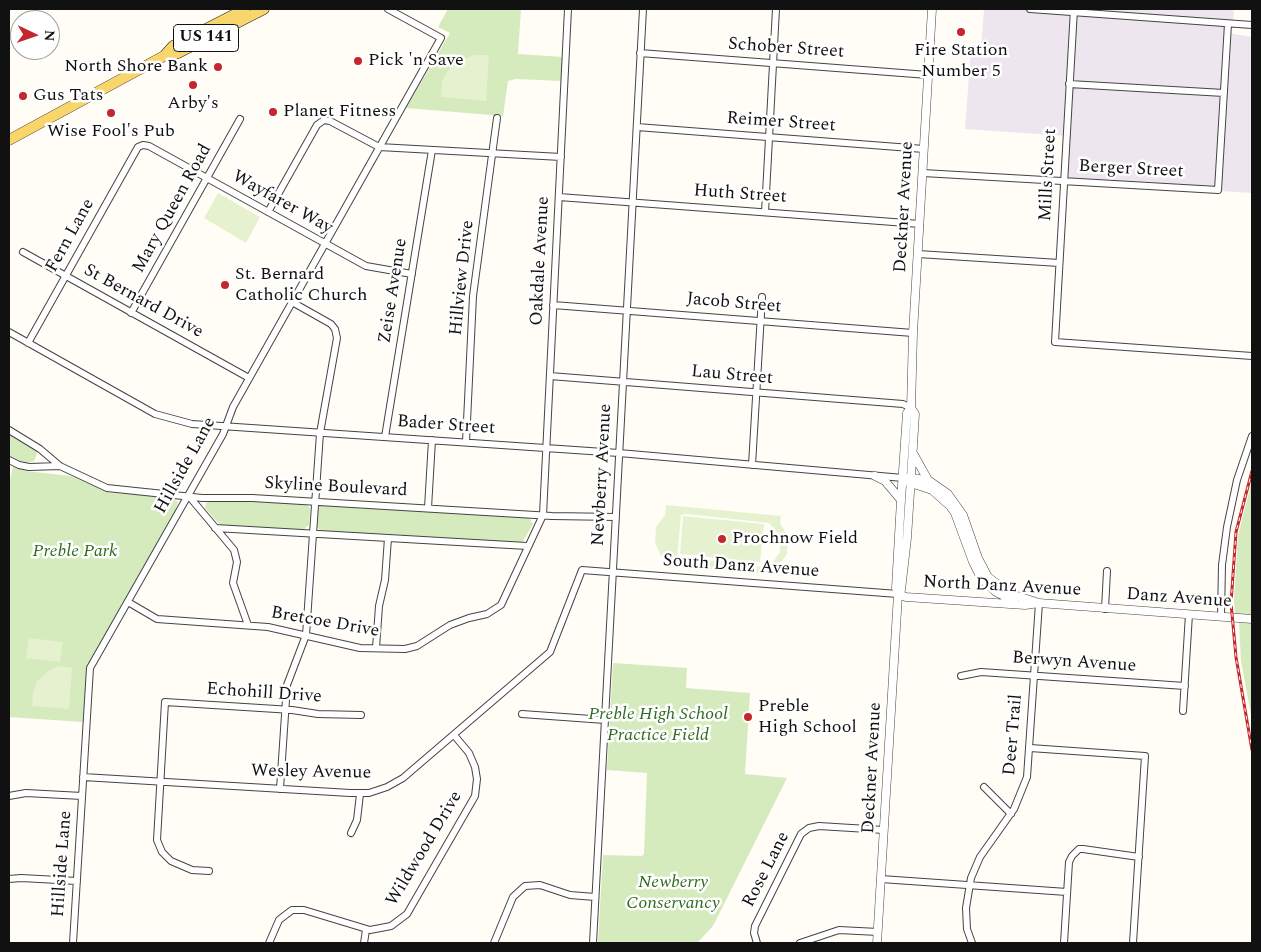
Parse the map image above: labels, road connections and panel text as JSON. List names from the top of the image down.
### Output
{
  "streets": {
    "main road": ["US 141"],
    "street": [
      "Schober Street",
      "Reimer Street",
      "Berger Street",
      "Mills Street",
      "Huth Street",
      "Wayfarer Way",
      "Deckner Avenue",
      "Mary Queen Road",
      "Fern Lane",
      "Oakdale Avenue",
      "Hillview Drive",
      "Zeise Avenue",
      "St Bernard Drive",
      "Jacob Street",
      "Lau Street",
      "Bader Street",
      "Hillside Lane",
      "Newberry Avenue",
      "Skyline Boulevard",
      "South Danz Avenue",
      "North Danz Avenue",
      "Danz Avenue",
      "Bretcoe Drive",
      "Berwyn Avenue",
      "Echohill Drive",
      "Deer Trail",
      "Wesley Avenue",
      "Wildwood Drive",
      "Rose Lane"
    ]
  },
  "crossings": [
    ["Schober Street", "Deckner Avenue"],
    ["Schober Street", "Newberry Avenue"],
    ["Reimer Street", "Deckner Avenue"],
    ["Reimer Street", "Newberry Avenue"],
    ["Berger Street", "Mills Street"],
    ["Berger Street", "Deckner Avenue"],
    ["Huth Street", "Deckner Avenue"],
    ["Huth Street", "Oakdale Avenue"],
    ["Huth Street", "Newberry Avenue"],
    ["Wayfarer Way", "Mary Queen Road"],
    ["Wayfarer Way", "Fern Lane"],
    ["Wayfarer Way", "Zeise Avenue"],
    ["Wayfarer Way", "Hillside Lane"],
    ["Deckner Avenue", "Jacob Street"],
    ["Deckner Avenue", "Lau Street"],
    ["Deckner Avenue", "Bader Street"],
    ["Deckner Avenue", "South Danz Avenue"],
    ["Deckner Avenue", "North Danz Avenue"],
    ["Deckner Avenue", "Rose Lane"],
    ["Mary Queen Road", "St Bernard Drive"],
    ["Fern Lane", "St Bernard Drive"],
    ["Fern Lane", "Bader Street"],
    ["Oakdale Avenue", "Jacob Street"],
    ["Oakdale Avenue", "Lau Street"],
    ["Oakdale Avenue", "Bader Street"],
    ["Oakdale Avenue", "Skyline Boulevard"],
    ["Oakdale Avenue", "Bretcoe Drive"],
    ["Hillview Drive", "Bader Street"],
    ["Zeise Avenue", "Bader Street"],
    ["St Bernard Drive", "Hillside Lane"],
    ["Jacob Street", "Newberry Avenue"],
    ["Lau Street", "Newberry Avenue"],
    ["Bader Street", "Hillside Lane"],
    ["Bader Street", "Newberry Avenue"],
    ["Hillside Lane", "Skyline Boulevard"],
    ["Hillside Lane", "Bretcoe Drive"],
    ["Hillside Lane", "Wesley Avenue"],
    ["Newberry Avenue", "Skyline Boulevard"],
    ["Newberry Avenue", "South Danz Avenue"],
    ["Skyline Boulevard", "Bretcoe Drive"],
    ["South Danz Avenue", "North Danz Avenue"],
    ["South Danz Avenue", "Wesley Avenue"],
    ["North Danz Avenue", "Danz Avenue"],
    ["North Danz Avenue", "Deer Trail"],
    ["Berwyn Avenue", "Deer Trail"],
    ["Echohill Drive", "Wesley Avenue"],
    ["Wesley Avenue", "Wildwood Drive"]
  ],
  "parks": ["Preble Park", "Preble High School Practice Field", "Newberry Conservancy"],
  "places": [
    "Fire Station Number 5",
    "Pick 'n Save",
    "North Shore Bank",
    "Arby's",
    "Gus Tats",
    "Planet Fitness",
    "Wise Fool's Pub",
    "St. Bernard Catholic Church",
    "Prochnow Field",
    "Preble High School"
  ],
  "north": "right"
}
